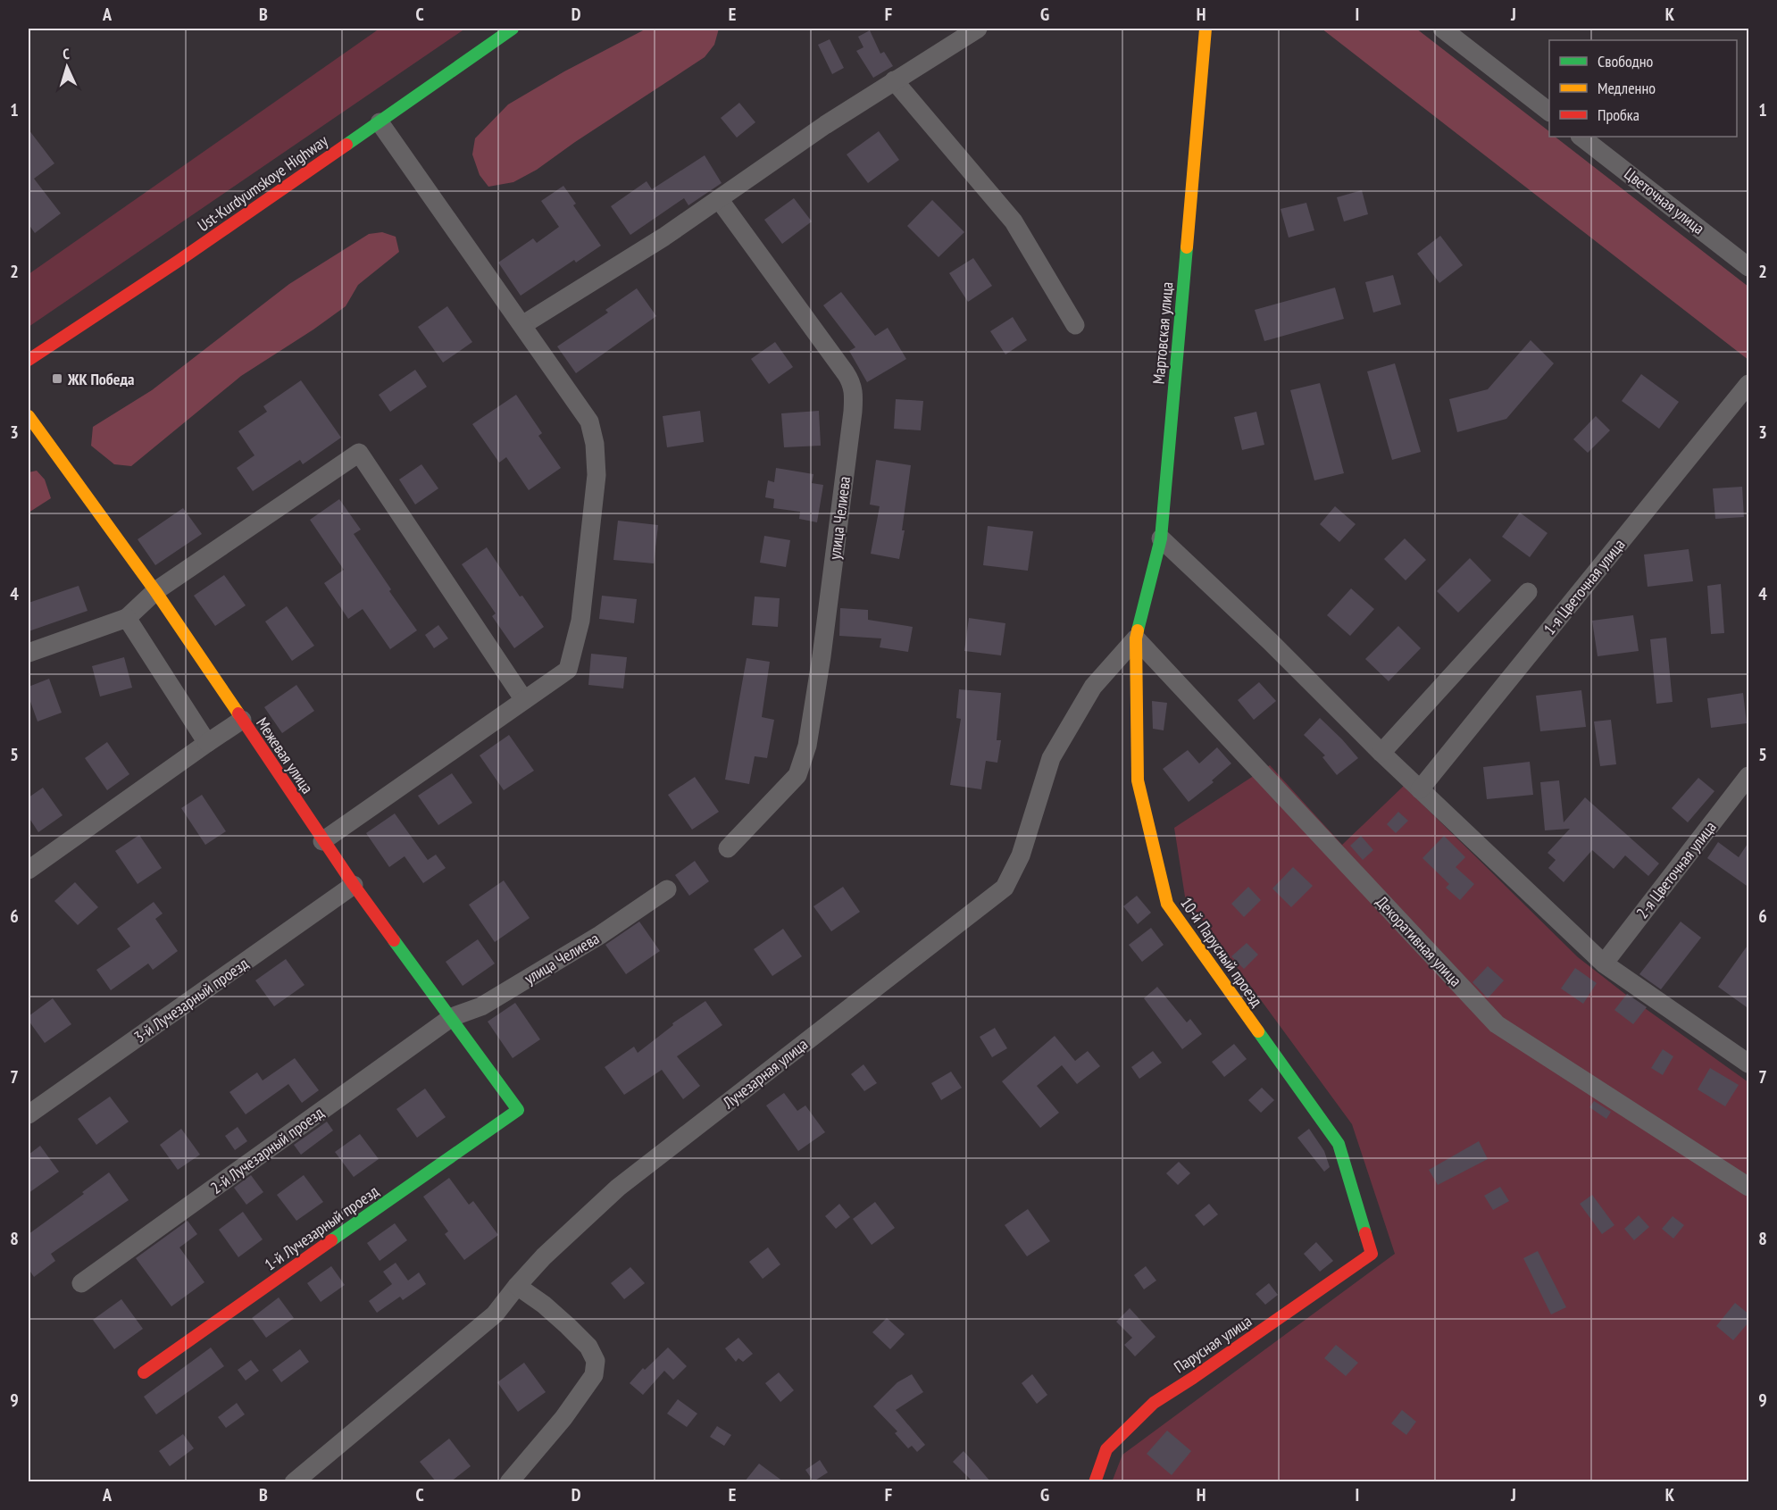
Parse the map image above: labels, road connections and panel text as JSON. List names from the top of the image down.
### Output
{
  "streets": {
    "street": [
      "Ust-Kurdyumskoye Highway",
      "Цветочная улица",
      "Мартовская улица",
      "улица Челиева",
      "1-я Цветочная улица",
      "Межевая улица",
      "2-я Цветочная улица",
      "Декоративная улица",
      "10-й Парусный проезд",
      "3-й Лучезарный проезд",
      "Лучезарная улица",
      "2-й Лучезарный проезд",
      "1-й Лучезарный проезд",
      "Парусная улица"
    ]
  },
  "crossings": [
    ["Мартовская улица", "Декоративная улица"],
    ["Мартовская улица", "10-й Парусный проезд"],
    ["Мартовская улица", "Лучезарная улица"],
    ["улица Челиева", "Межевая улица"],
    ["улица Челиева", "2-й Лучезарный проезд"],
    ["Межевая улица", "3-й Лучезарный проезд"],
    ["Межевая улица", "2-й Лучезарный проезд"],
    ["Межевая улица", "1-й Лучезарный проезд"],
    ["Декоративная улица", "10-й Парусный проезд"],
    ["Декоративная улица", "Лучезарная улица"],
    ["10-й Парусный проезд", "Лучезарная улица"],
    ["10-й Парусный проезд", "Парусная улица"]
  ],
  "places": {
    "transit": ["ЖК Победа"]
  },
  "legend": ["Свободно", "Медленно", "Пробка"],
  "north": "top",
  "grid": {
    "columns": [
      "A",
      "B",
      "C",
      "D",
      "E",
      "F",
      "G",
      "H",
      "I",
      "J",
      "K"
    ],
    "rows": [
      "1",
      "2",
      "3",
      "4",
      "5",
      "6",
      "7",
      "8",
      "9"
    ]
  }
}
